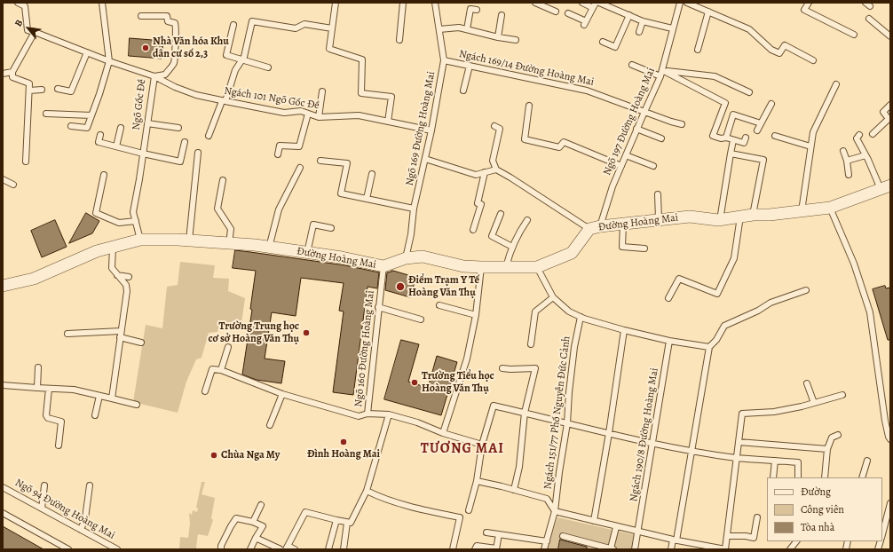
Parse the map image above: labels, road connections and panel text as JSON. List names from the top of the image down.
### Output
{
  "streets": {
    "street": ["Đường Hoàng Mai"],
    "lane": [
      "Ngách 169/14 Đường Hoàng Mai",
      "Ngách 101 Ngõ Gốc Đề",
      "Ngõ Gốc Đề",
      "Ngõ 197 Đường Hoàng Mai",
      "Ngõ 169 Đường Hoàng Mai",
      "Ngõ 160 Đường Hoàng Mai",
      "Ngách 151/77 Phố Nguyễn Đức Cảnh",
      "Ngách 190/8 Đường Hoàng Mai",
      "Ngõ 94 Đường Hoàng Mai"
    ]
  },
  "crossings": [
    ["Ngách 169/14 Đường Hoàng Mai", "Ngõ 197 Đường Hoàng Mai"],
    ["Ngách 169/14 Đường Hoàng Mai", "Ngõ 169 Đường Hoàng Mai"],
    ["Ngách 101 Ngõ Gốc Đề", "Ngõ Gốc Đề"],
    ["Ngách 101 Ngõ Gốc Đề", "Ngõ 169 Đường Hoàng Mai"],
    ["Ngõ Gốc Đề", "Đường Hoàng Mai"],
    ["Ngõ 197 Đường Hoàng Mai", "Đường Hoàng Mai"],
    ["Ngõ 169 Đường Hoàng Mai", "Đường Hoàng Mai"],
    ["Đường Hoàng Mai", "Ngõ 160 Đường Hoàng Mai"]
  ],
  "districts": ["TƯƠNG MAI"],
  "places": [
    "Nhà Văn hóa Khu dân cư số 2,3",
    "Điểm Trạm Y Tế Hoàng Văn Thụ",
    "Trường Trung học cơ sở Hoàng Văn Thụ",
    "Trường Tiểu học Hoàng Văn Thụ",
    "Đình Hoàng Mai",
    "Chùa Nga My"
  ],
  "legend": ["Đường", "Công viên", "Tòa nhà"],
  "north": "top left"
}
